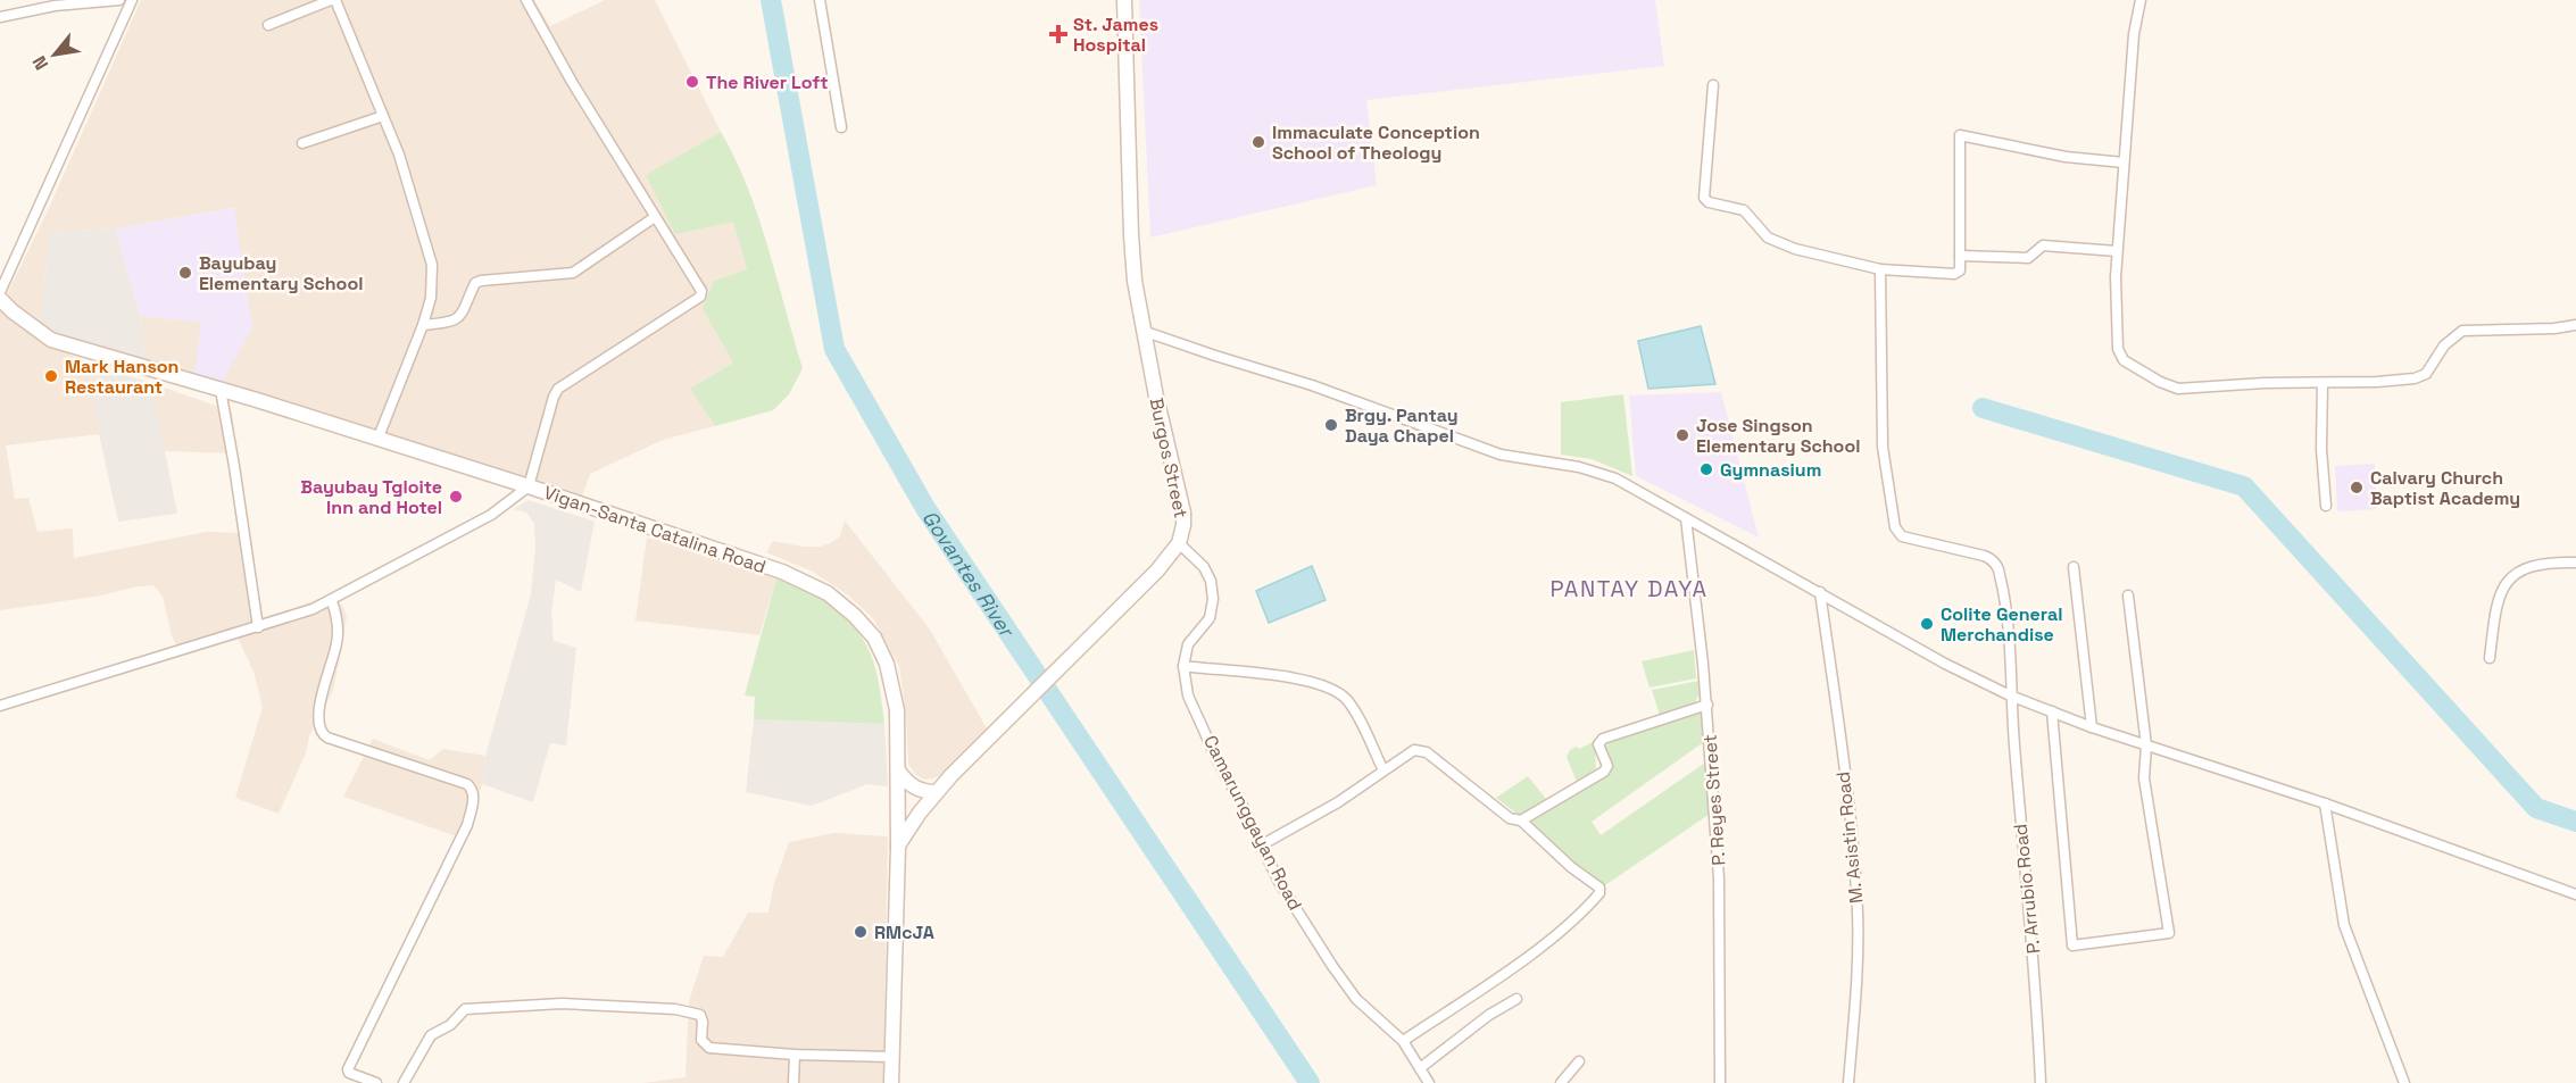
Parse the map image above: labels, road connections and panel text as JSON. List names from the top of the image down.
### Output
{
  "streets": {
    "main road": ["Burgos Street", "Vigan-Santa Catalina Road"],
    "street": [
      "P. Reyes Street",
      "Camarunggayan Road",
      "M. Asistin Road",
      "P. Arrubio Road"
    ]
  },
  "crossings": [
    ["Burgos Street", "Vigan-Santa Catalina Road"]
  ],
  "districts": ["PANTAY DAYA"],
  "water": ["Govantes River"],
  "places": {
    "health": ["St. James Hospital"],
    "other": [
      "The River Loft",
      "Immaculate Conception School of Theology",
      "Bayubay Elementary School",
      "Mark Hanson Restaurant",
      "Brgy. Pantay Daya Chapel",
      "Jose Singson Elementary School",
      "Gymnasium",
      "Calvary Church Baptist Academy",
      "Bayubay Tgloite Inn and Hotel",
      "Colite General Merchandise",
      "RMcJA"
    ]
  },
  "north": "bottom left"
}
